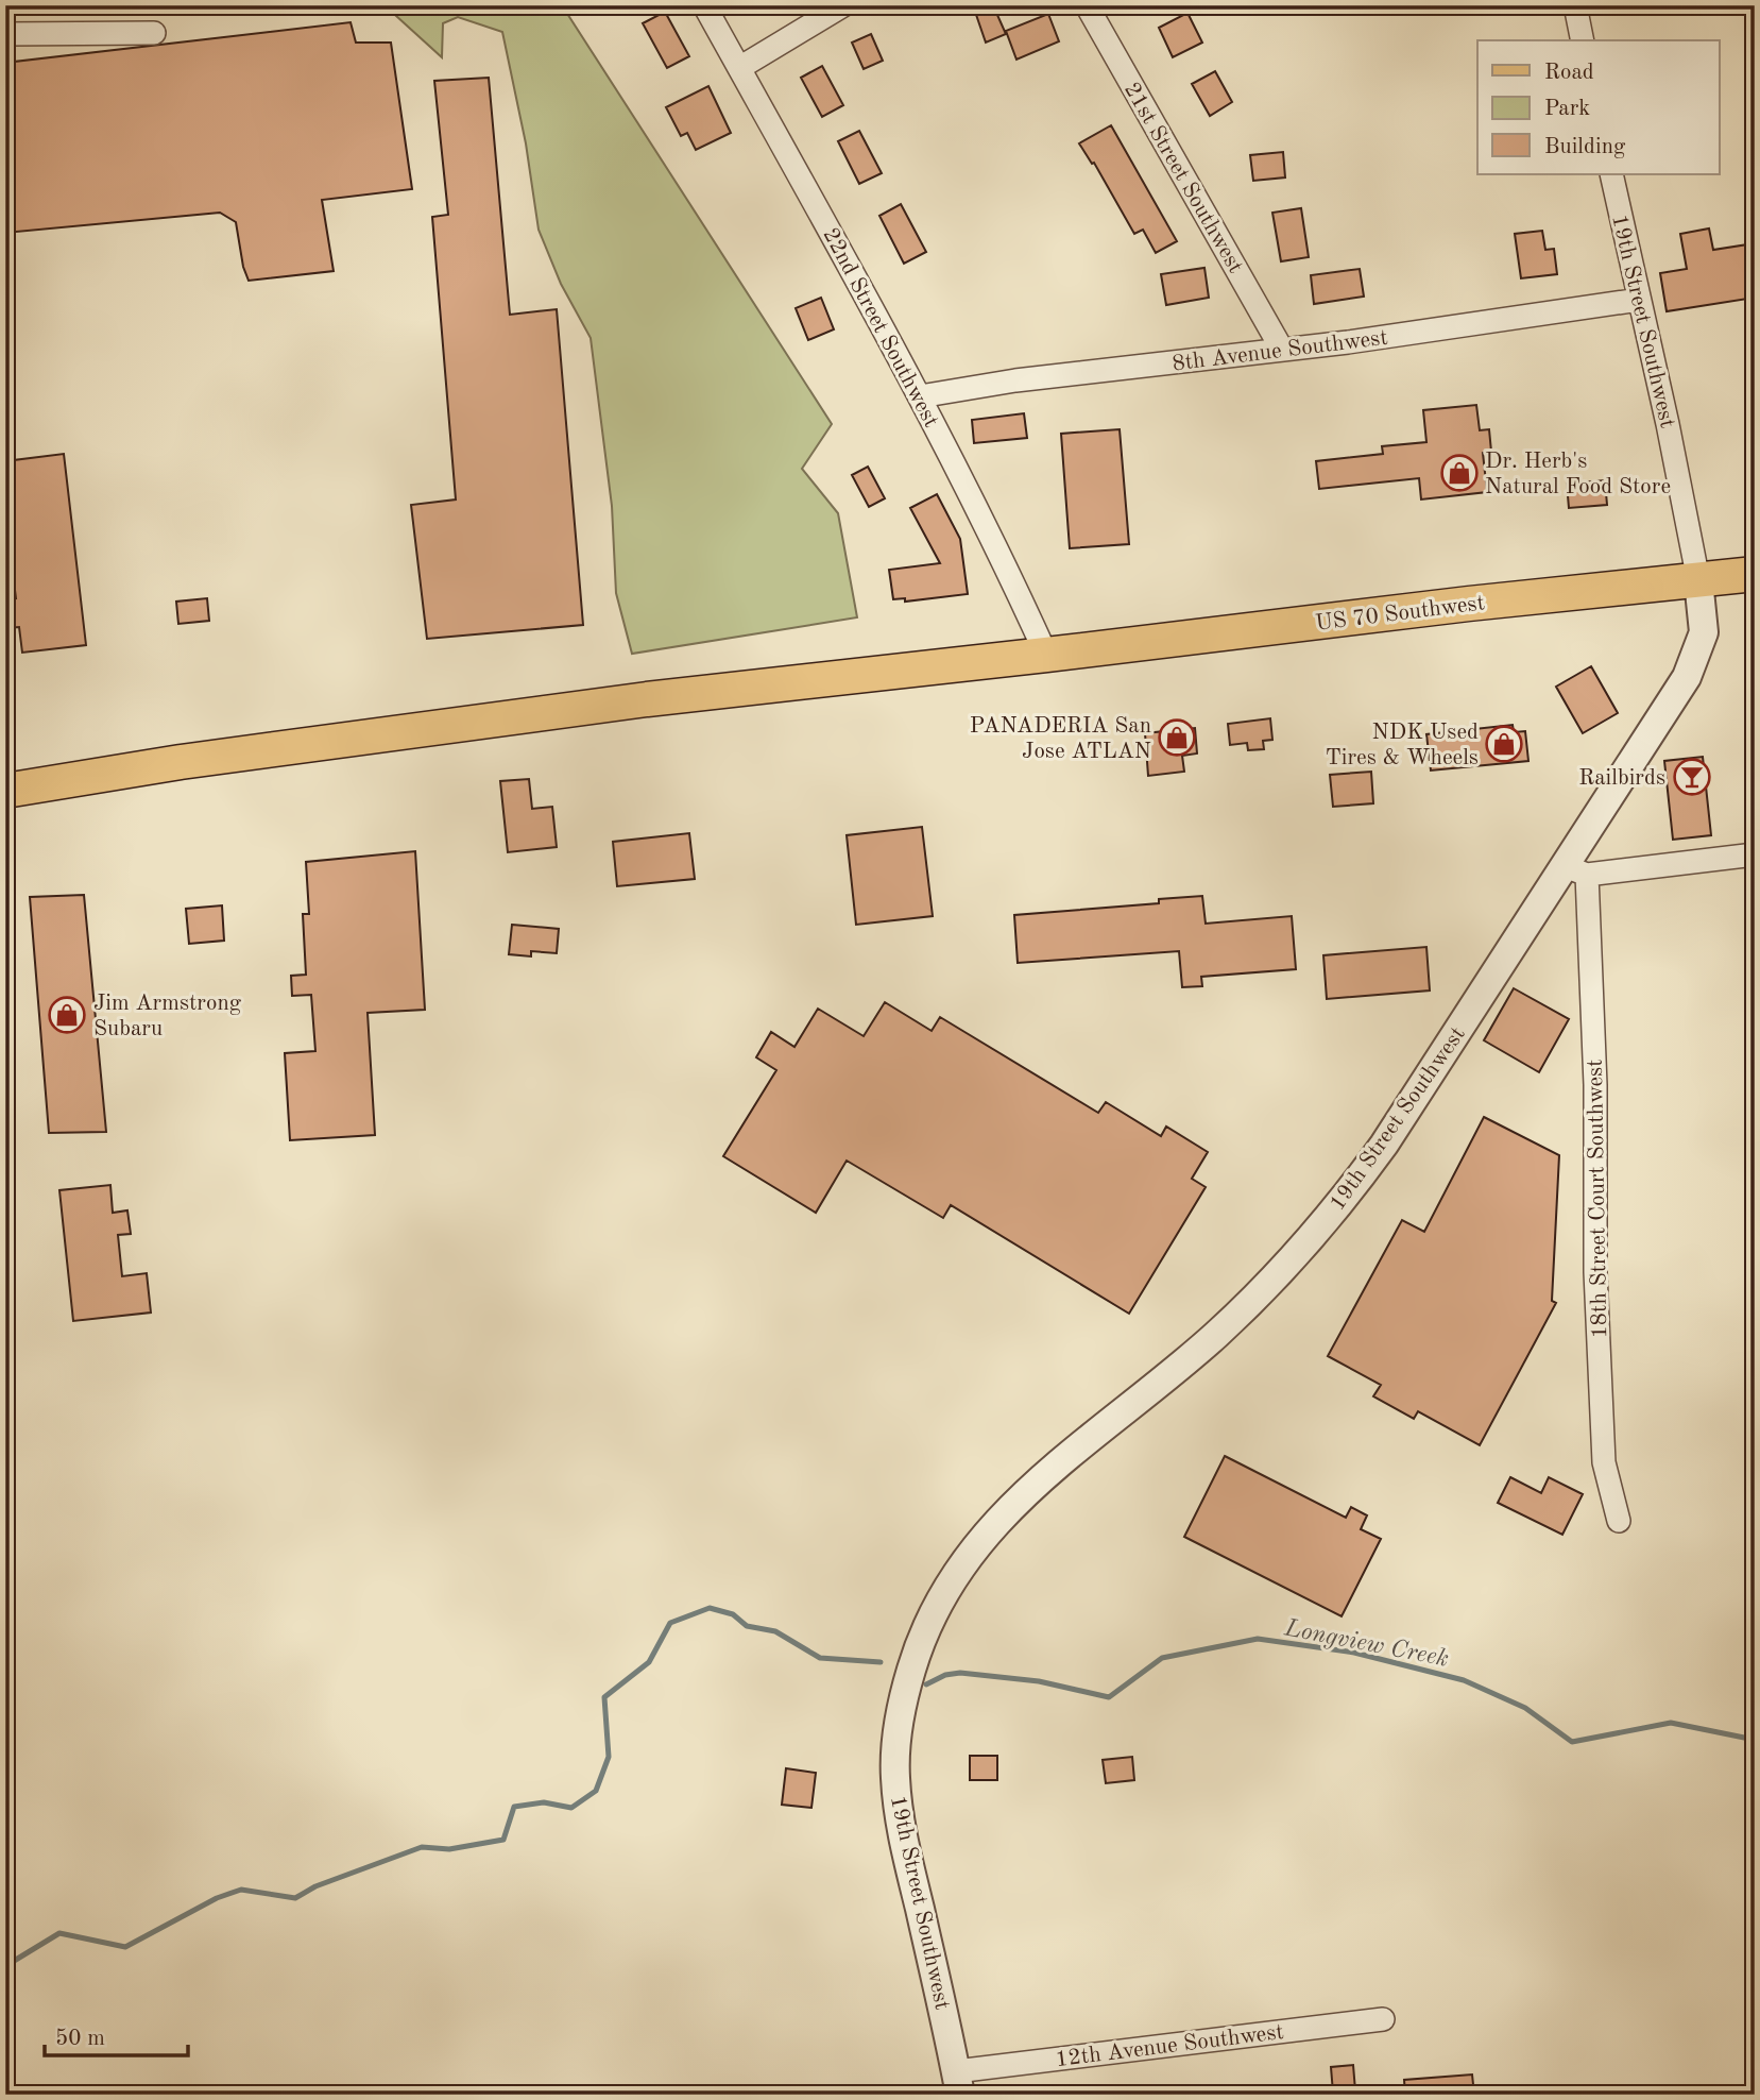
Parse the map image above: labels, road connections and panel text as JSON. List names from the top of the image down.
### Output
{
  "streets": {
    "main road": ["US 70 Southwest"],
    "street": [
      "21st Street Southwest",
      "19th Street Southwest",
      "22nd Street Southwest",
      "8th Avenue Southwest",
      "18th Street Court Southwest",
      "12th Avenue Southwest"
    ]
  },
  "crossings": [
    ["21st Street Southwest", "8th Avenue Southwest"],
    ["19th Street Southwest", "8th Avenue Southwest"],
    ["19th Street Southwest", "US 70 Southwest"],
    ["19th Street Southwest", "18th Street Court Southwest"],
    ["19th Street Southwest", "12th Avenue Southwest"],
    ["22nd Street Southwest", "8th Avenue Southwest"],
    ["22nd Street Southwest", "US 70 Southwest"]
  ],
  "water": ["Longview Creek"],
  "places": {
    "shop": [
      "Dr. Herb's Natural Food Store",
      "PANADERIA San Jose ATLAN",
      "NDK Used Tires & Wheels",
      "Jim Armstrong Subaru"
    ],
    "bar": ["Railbirds"]
  },
  "legend": ["Road", "Park", "Building"],
  "scale_bar": "50 m"
}
